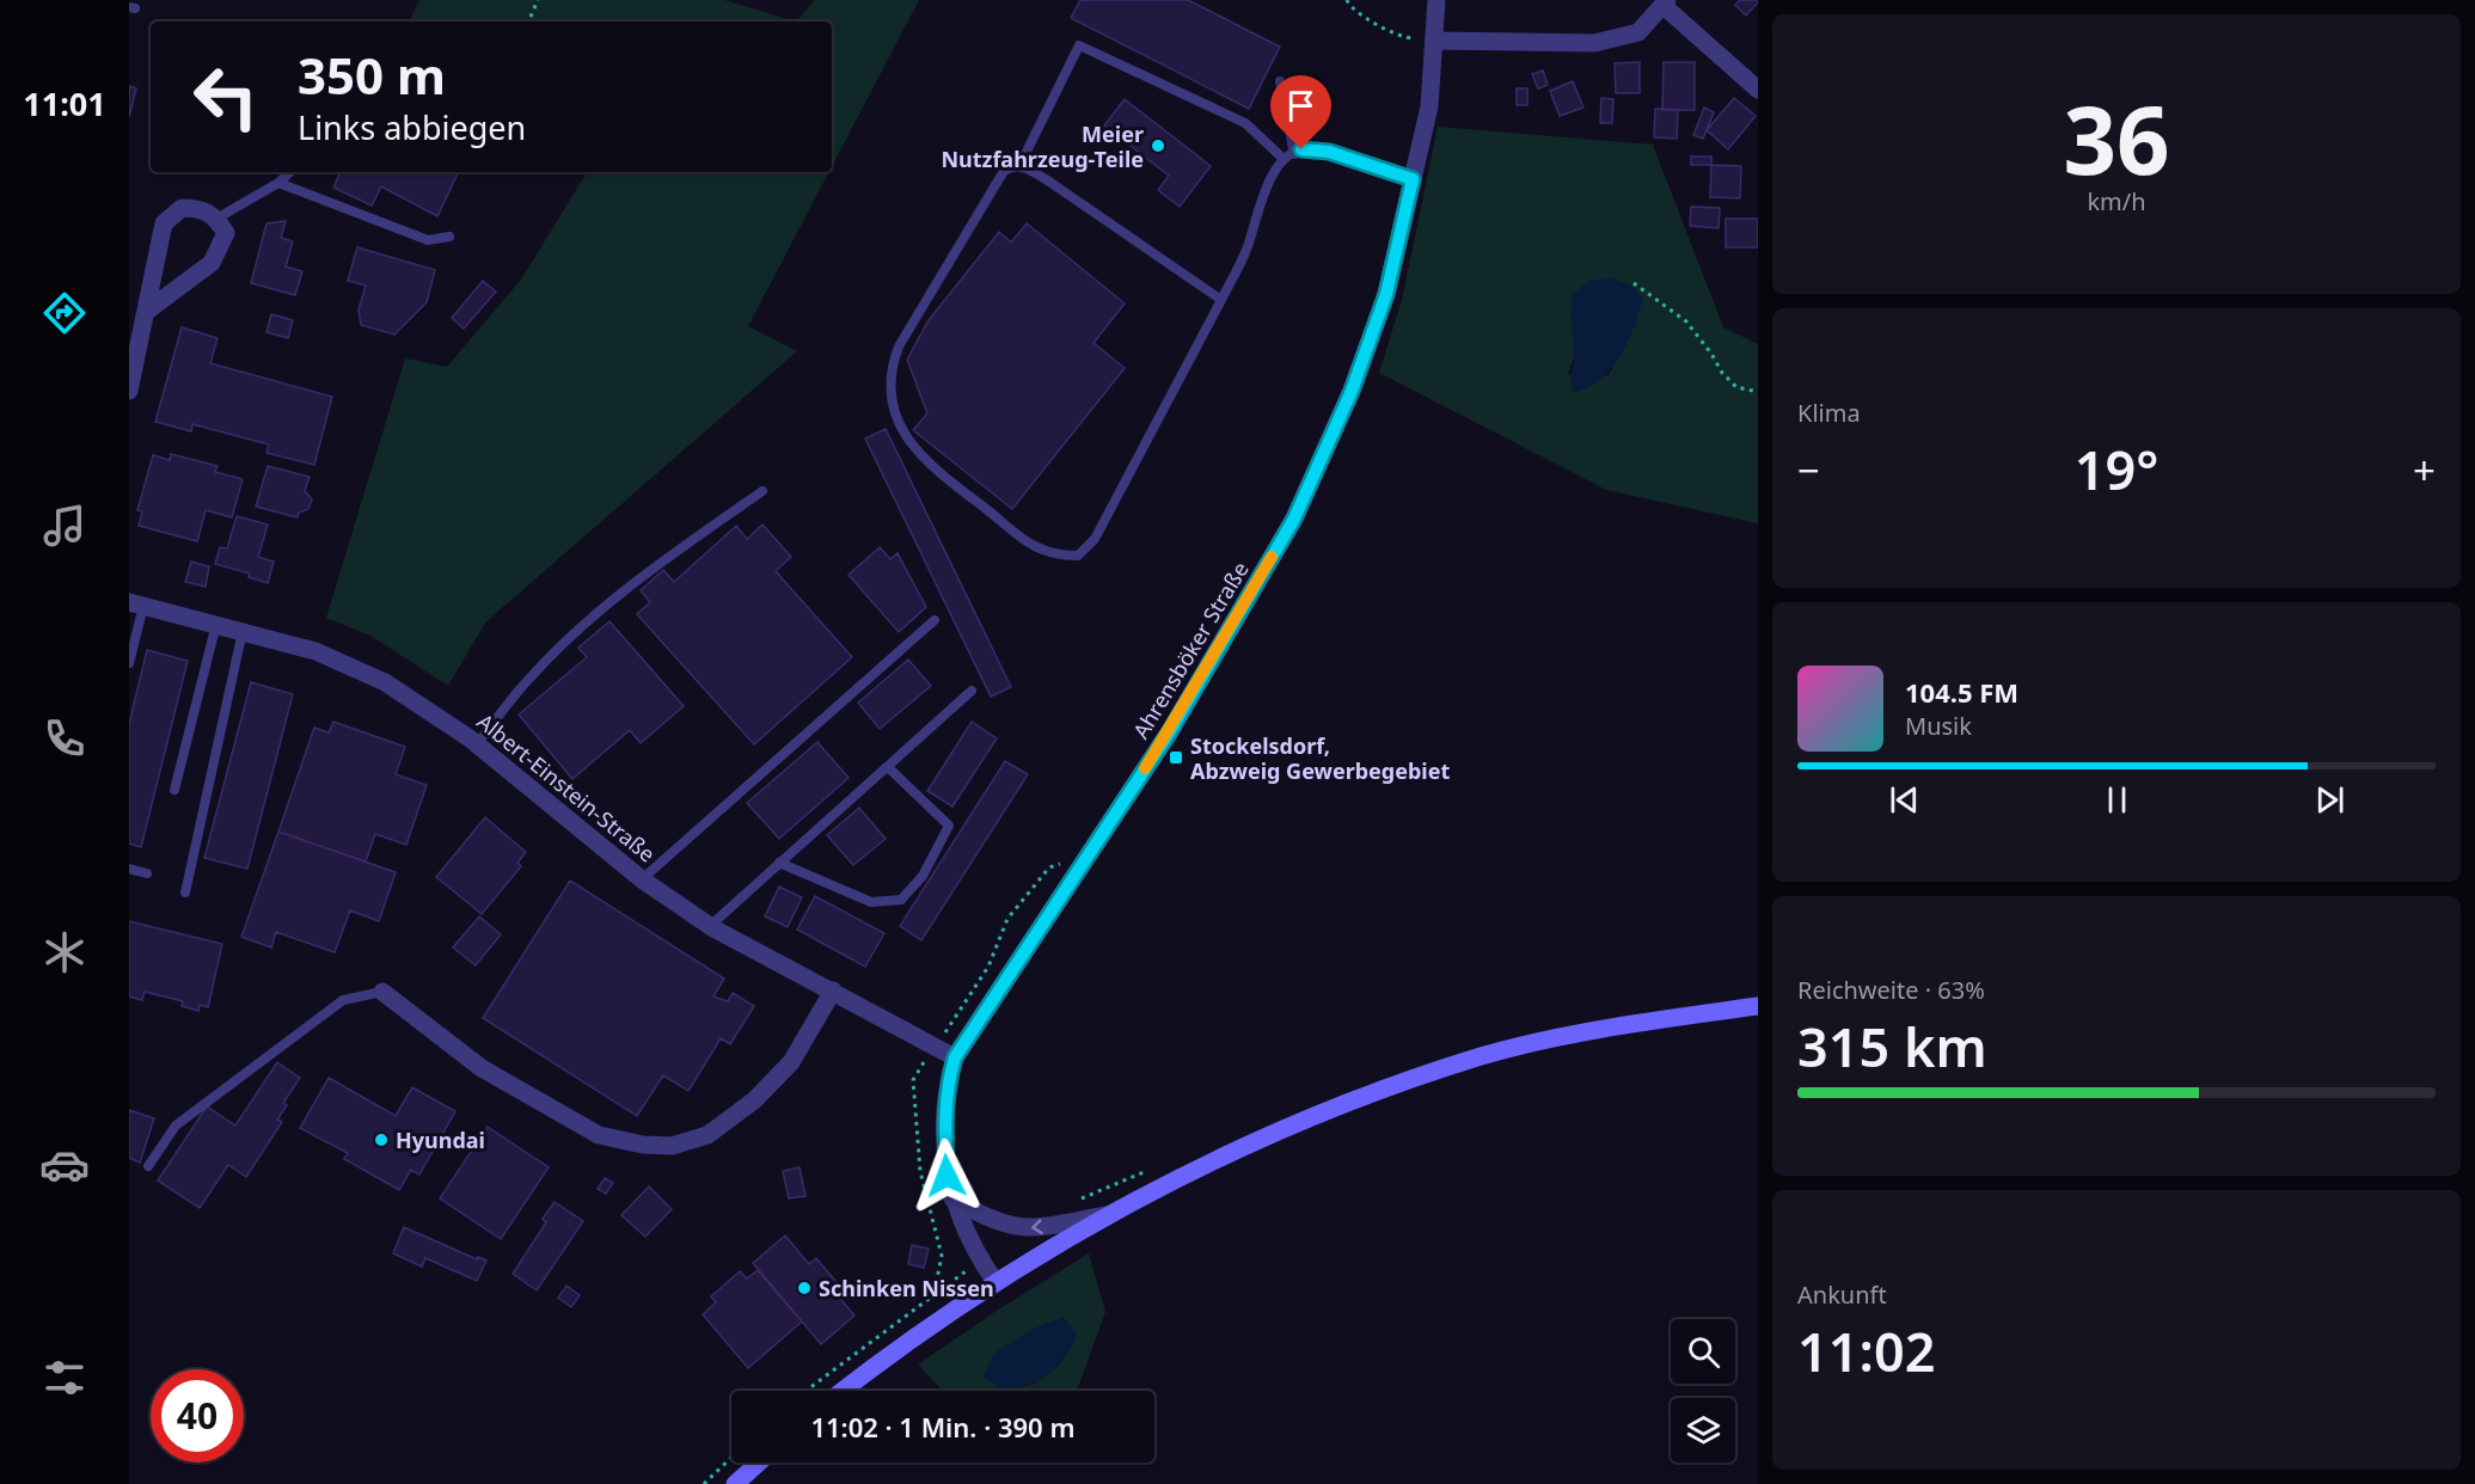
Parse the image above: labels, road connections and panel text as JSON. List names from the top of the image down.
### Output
{
  "streets": {
    "street": ["Ahrensböker Straße", "Albert-Einstein-Straße"]
  },
  "crossings": [
    ["Ahrensböker Straße", "Albert-Einstein-Straße"]
  ],
  "places": {
    "other": ["Meier Nutzfahrzeug-Teile", "Hyundai", "Schinken Nissen"],
    "transit": ["Stockelsdorf, Abzweig Gewerbegebiet"]
  },
  "page": {
    "tabs": "11:01",
    "tile": [
      ["36", "km/h"],
      "Klima",
      ["Reichweite · 63%", "315 km"],
      ["Ankunft", "11:02"]
    ],
    "turn": ["350 m", "Links abbiegen"],
    "heat": ["−", "19°", "+"],
    "song": ["104.5 FM", "Musik"],
    "limit": "40",
    "trip": "11:02 · 1 Min. · 390 m"
  }
}
